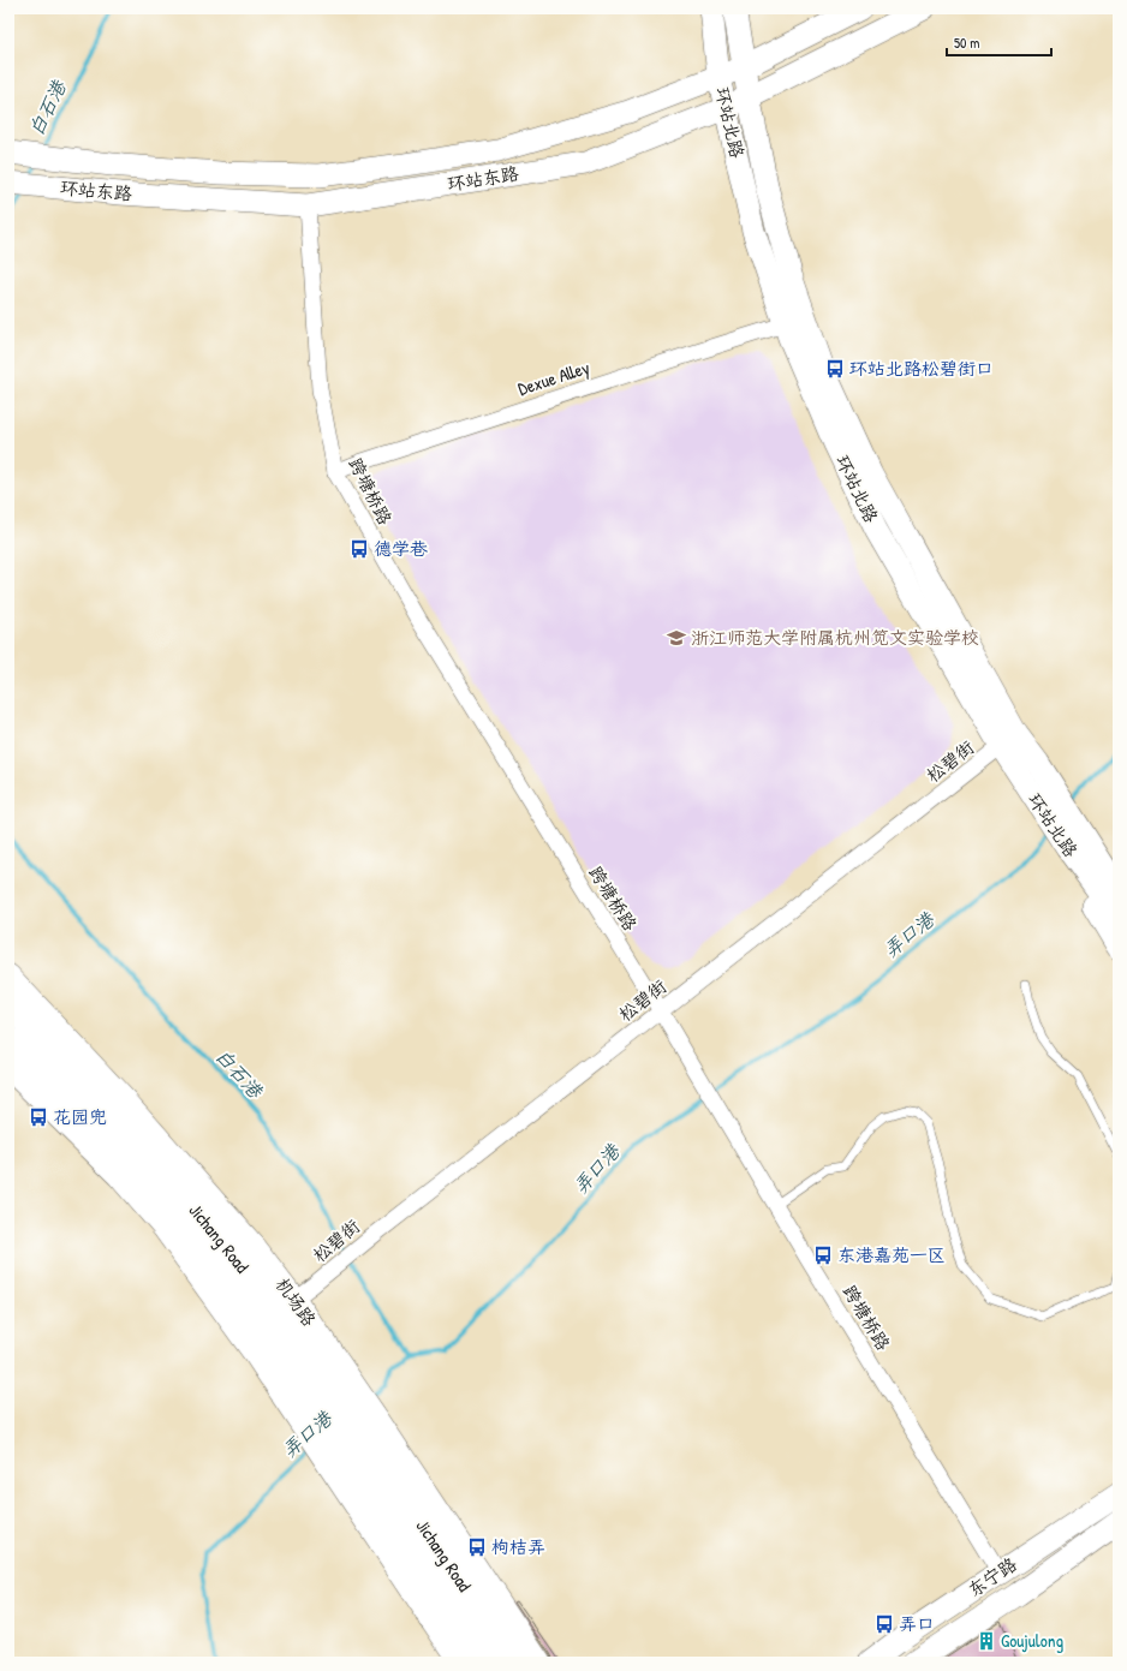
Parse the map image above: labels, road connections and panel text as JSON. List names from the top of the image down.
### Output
{
  "streets": {
    "main road": [
      "环站北路",
      "环站东路",
      "Jichang Road",
      "机场路",
      "东宁路"
    ],
    "street": ["Dexue Alley", "跨塘桥路", "松碧街"]
  },
  "crossings": [
    ["环站北路", "环站东路"],
    ["环站北路", "Dexue Alley"],
    ["环站北路", "松碧街"],
    ["环站东路", "跨塘桥路"],
    ["Dexue Alley", "跨塘桥路"],
    ["跨塘桥路", "松碧街"],
    ["跨塘桥路", "东宁路"],
    ["松碧街", "机场路"],
    ["Jichang Road", "机场路"]
  ],
  "water": ["白石港", "弄口港"],
  "places": {
    "bus stop": [
      "环站北路松碧街口",
      "德学巷",
      "花园兜",
      "东港嘉苑一区",
      "枸桔弄",
      "弄口"
    ],
    "school or university": ["浙江师范大学附属杭州笕文实验学校"],
    "building": ["Goujulong"]
  },
  "scale_bar": "50 m"
}
